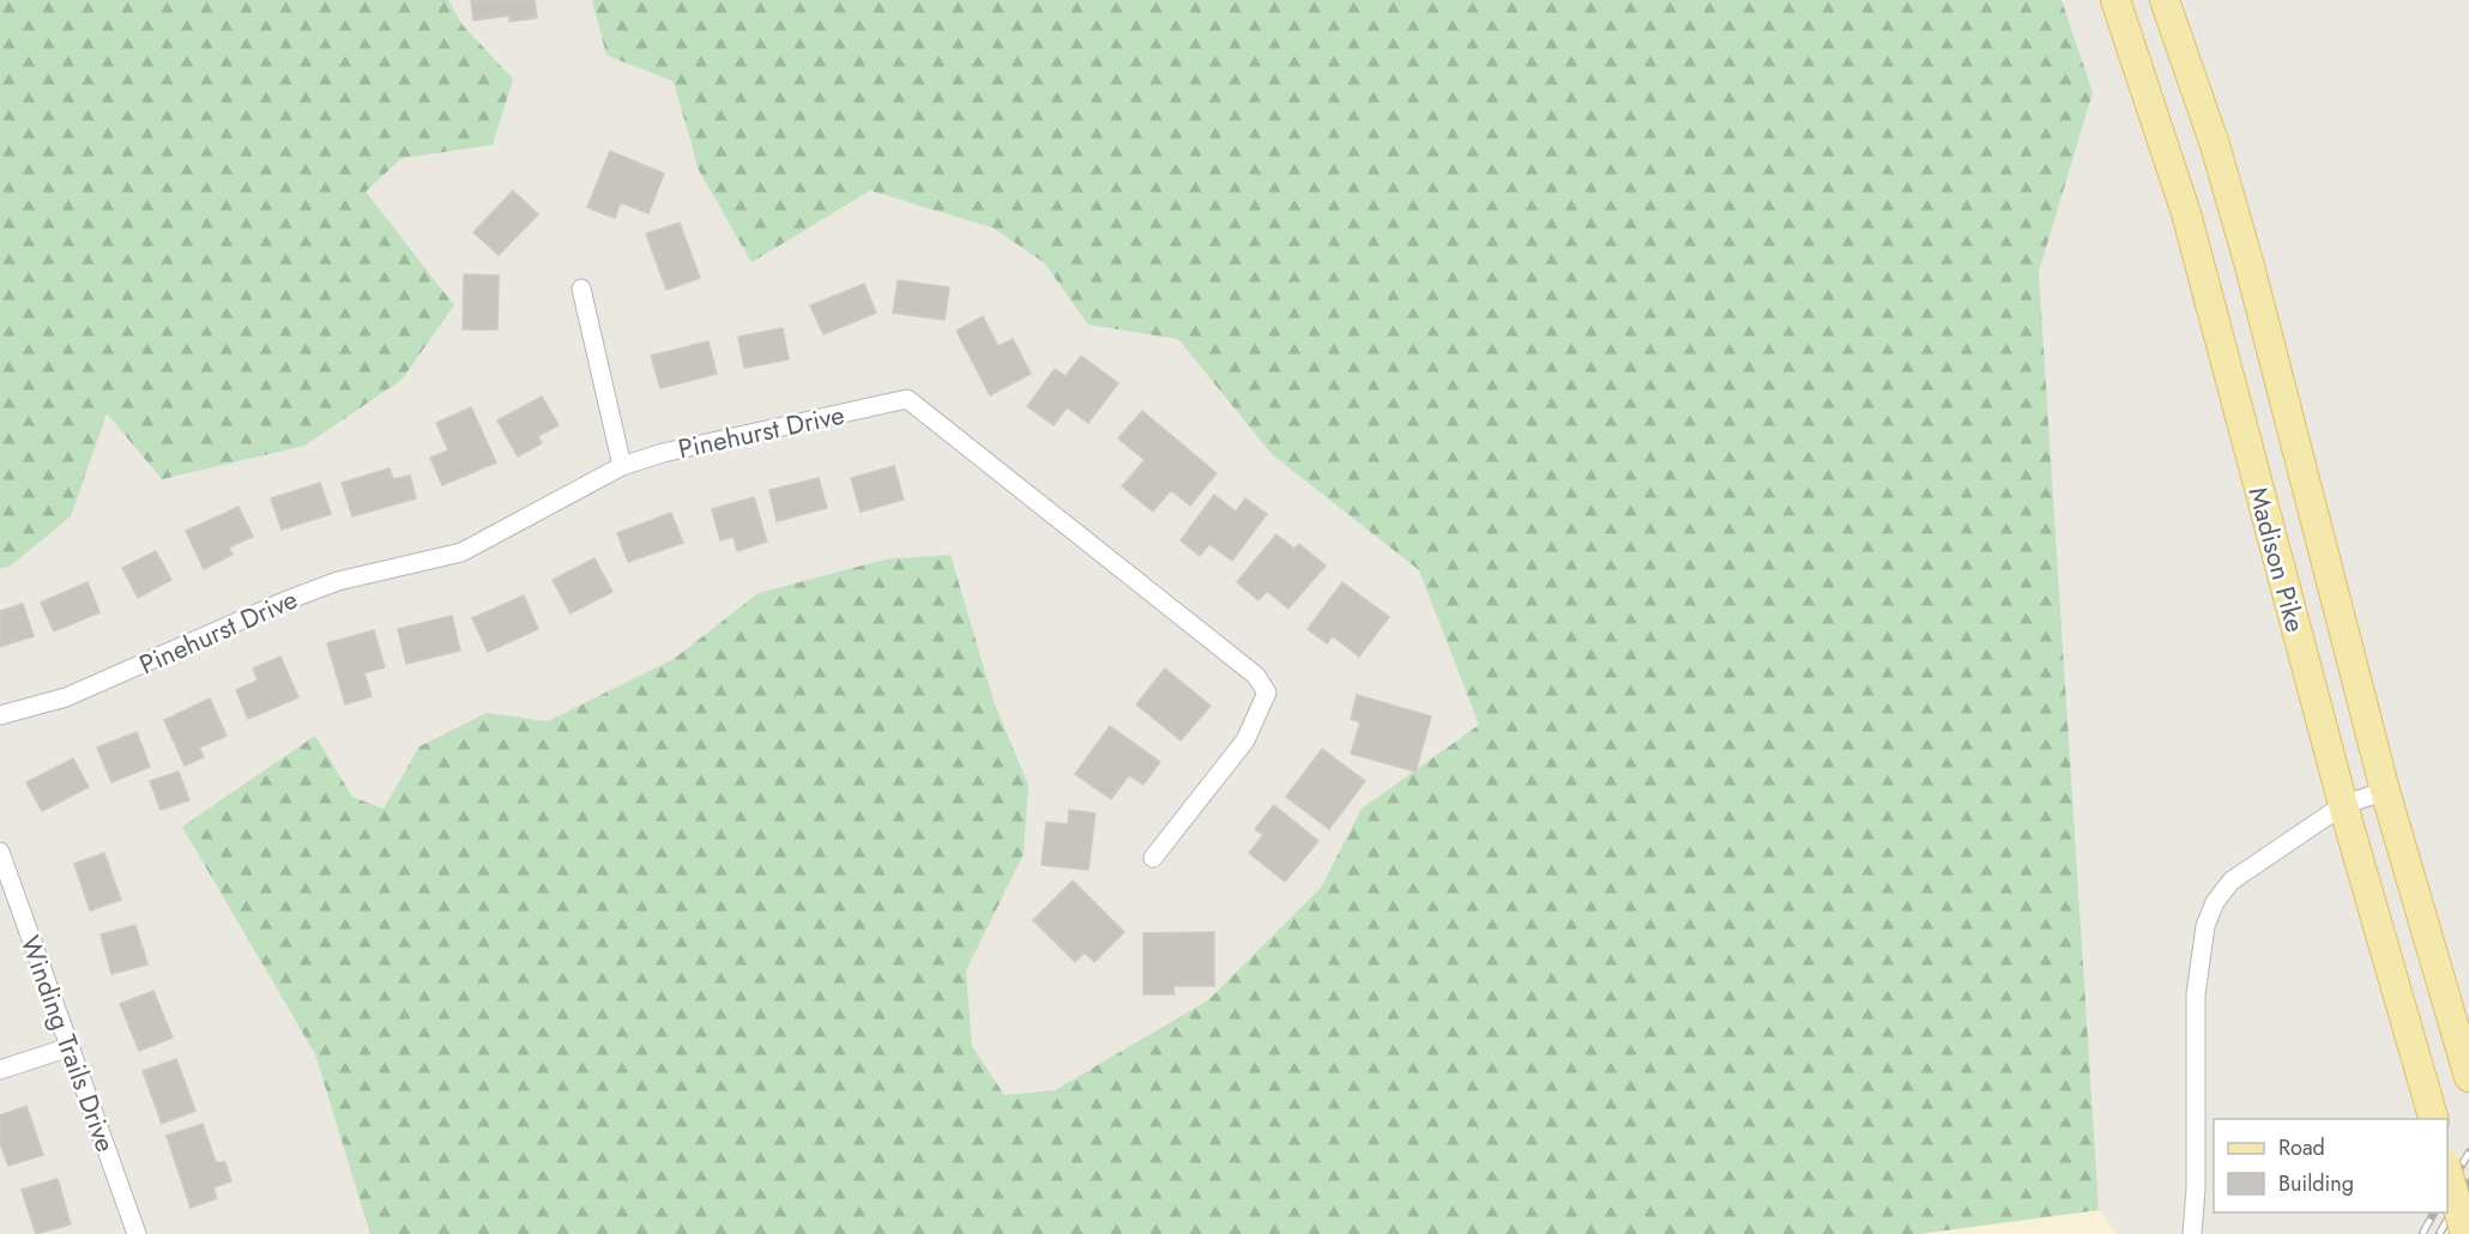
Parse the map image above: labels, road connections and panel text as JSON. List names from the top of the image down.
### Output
{
  "streets": {
    "main road": ["Madison Pike"],
    "street": ["Pinehurst Drive", "Winding Trails Drive"]
  },
  "legend": ["Road", "Building"]
}
